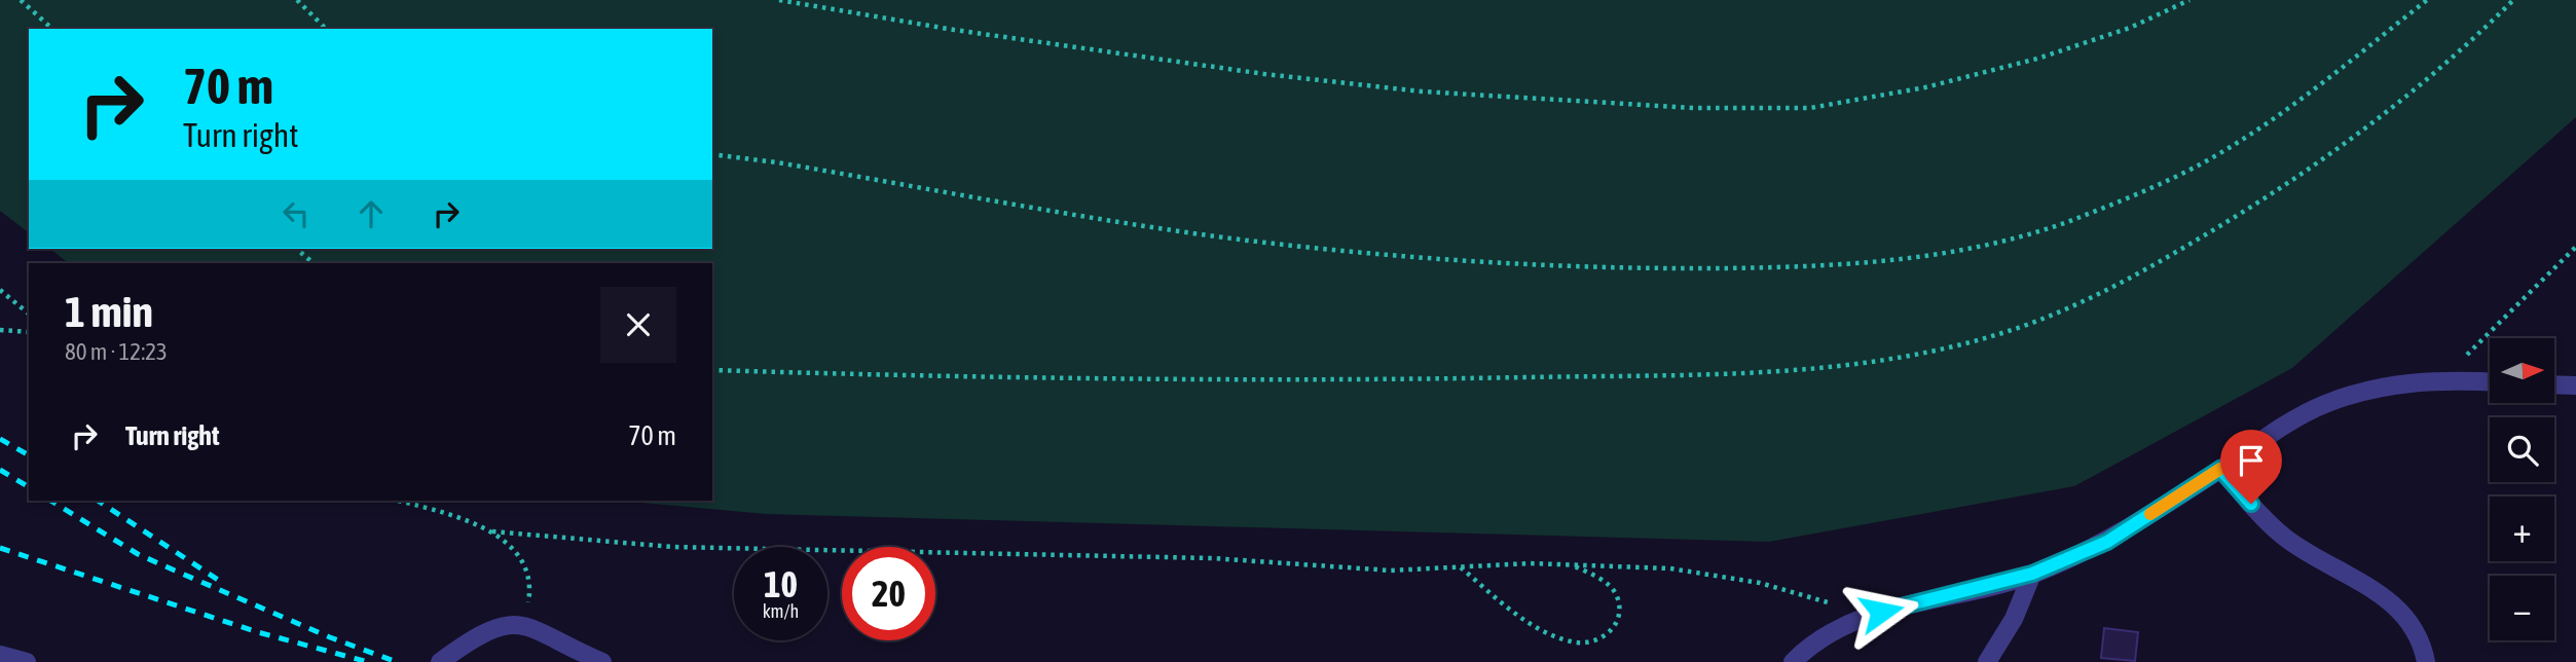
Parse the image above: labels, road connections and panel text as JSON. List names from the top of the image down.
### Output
{
  "north": "right",
  "page": {
    "turn": ["70 m", "Turn right"],
    "heading": ["1 min", "80 m · 12:23"],
    "map_buttons": ["+", "−"],
    "list": [
      {
        "name": "Turn right",
        "value": "70 m"
      }
    ],
    "speed": "10 km/h",
    "limit": "20"
  }
}
